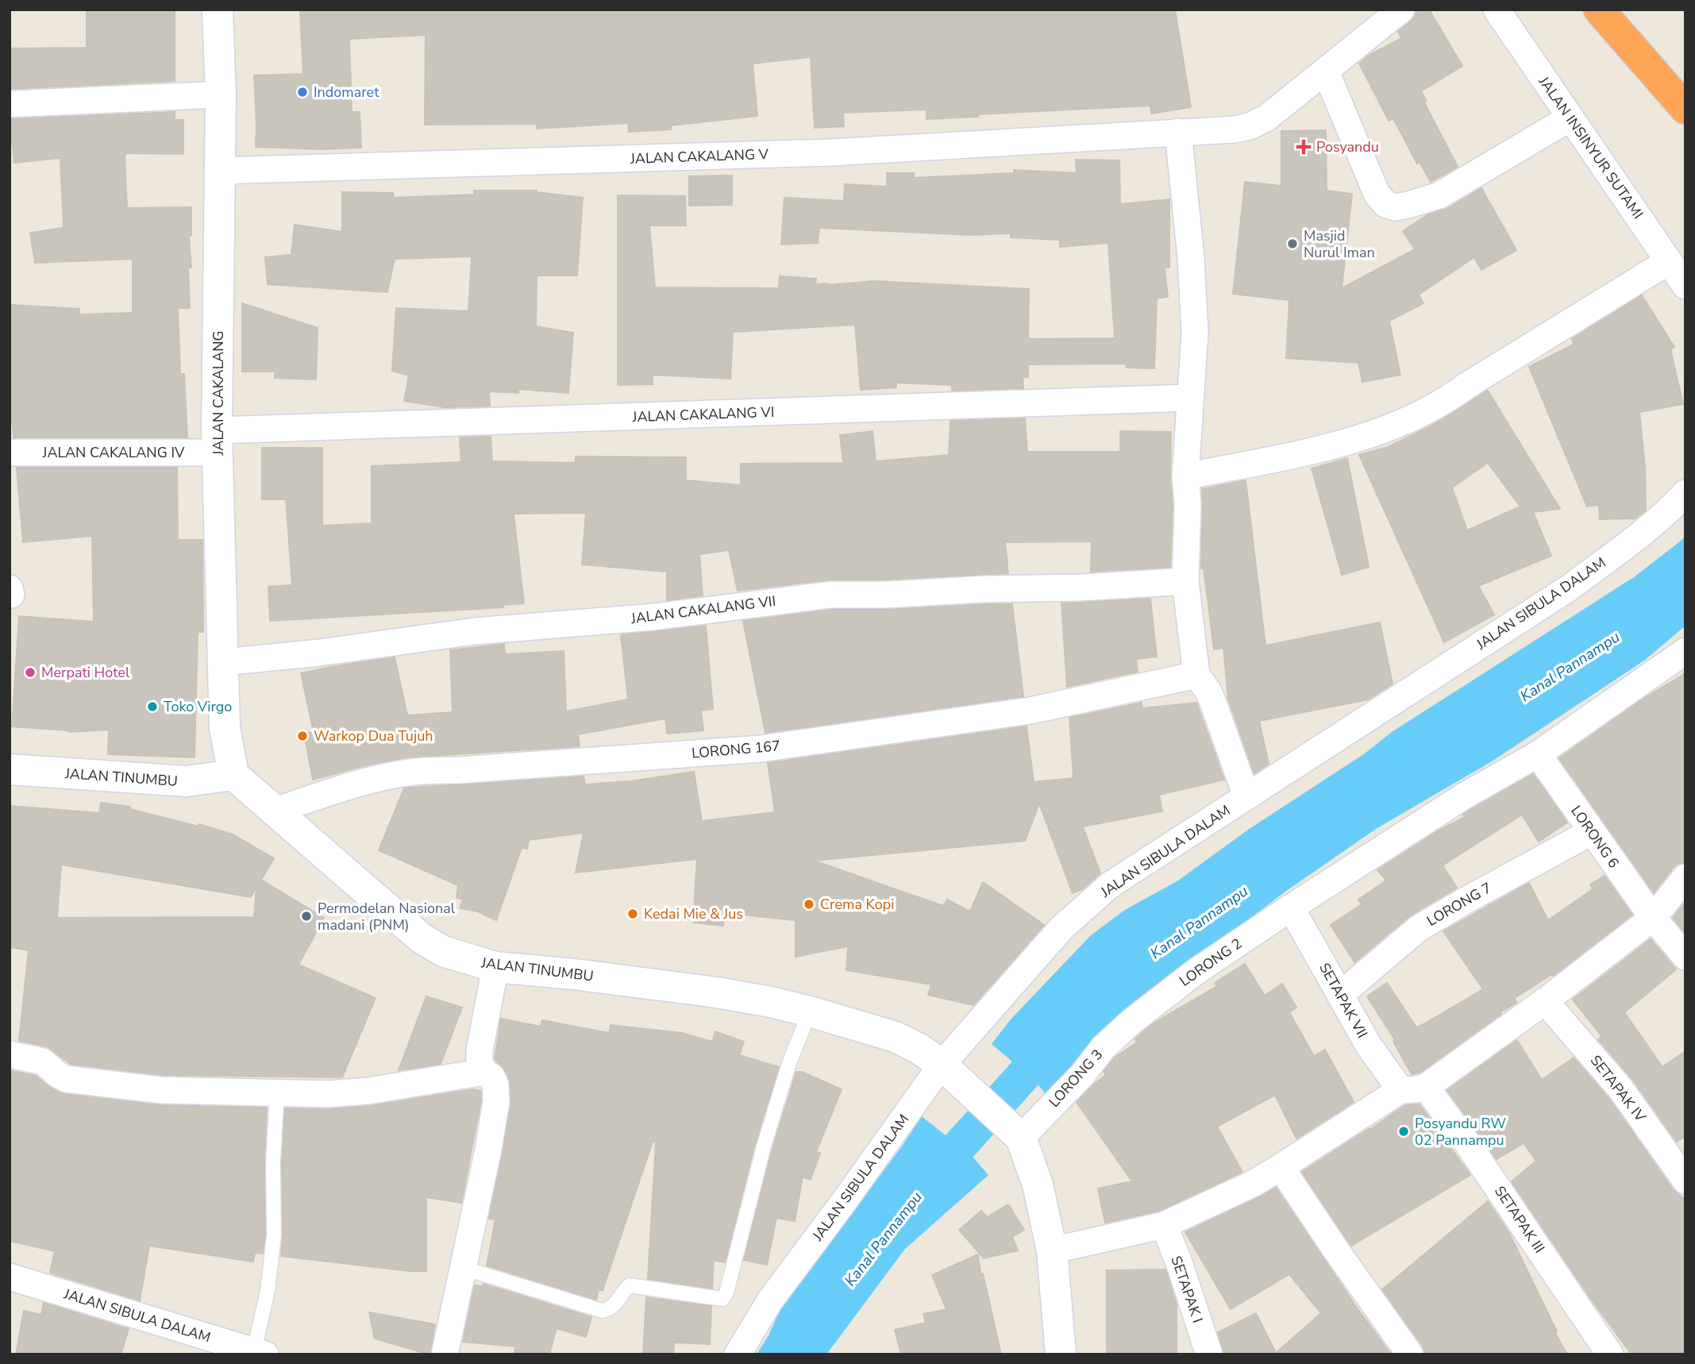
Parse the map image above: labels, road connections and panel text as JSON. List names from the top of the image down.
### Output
{
  "streets": {
    "main road": ["JALAN CAKALANG", "JALAN TINUMBU"],
    "street": [
      "JALAN INSINYUR SUTAMI",
      "JALAN CAKALANG V",
      "JALAN CAKALANG VI",
      "JALAN CAKALANG IV",
      "JALAN SIBULA DALAM",
      "JALAN CAKALANG VII",
      "LORONG 167",
      "LORONG 6",
      "LORONG 7",
      "LORONG 2",
      "SETAPAK VII",
      "LORONG 3",
      "SETAPAK IV",
      "SETAPAK III",
      "SETAPAK I"
    ]
  },
  "crossings": [
    ["JALAN CAKALANG V", "JALAN CAKALANG"],
    ["JALAN CAKALANG", "JALAN CAKALANG VI"],
    ["JALAN CAKALANG", "JALAN CAKALANG IV"],
    ["JALAN CAKALANG", "JALAN CAKALANG VII"],
    ["JALAN CAKALANG", "JALAN TINUMBU"],
    ["JALAN CAKALANG VI", "JALAN CAKALANG IV"],
    ["JALAN SIBULA DALAM", "JALAN TINUMBU"],
    ["LORONG 167", "JALAN TINUMBU"],
    ["JALAN TINUMBU", "LORONG 3"],
    ["LORONG 6", "LORONG 7"],
    ["LORONG 6", "LORONG 2"],
    ["LORONG 7", "SETAPAK VII"],
    ["LORONG 2", "SETAPAK VII"],
    ["LORONG 2", "LORONG 3"],
    ["SETAPAK VII", "SETAPAK III"]
  ],
  "water": ["Kanal Pannampu"],
  "places": {
    "other": [
      "Indomaret",
      "Masjid Nurul Iman",
      "Merpati Hotel",
      "Toko Virgo",
      "Warkop Dua Tujuh",
      "Crema Kopi",
      "Kedai Mie & Jus",
      "Permodelan Nasional madani (PNM)",
      "Posyandu RW 02 Pannampu"
    ],
    "health": ["Posyandu"]
  }
}
